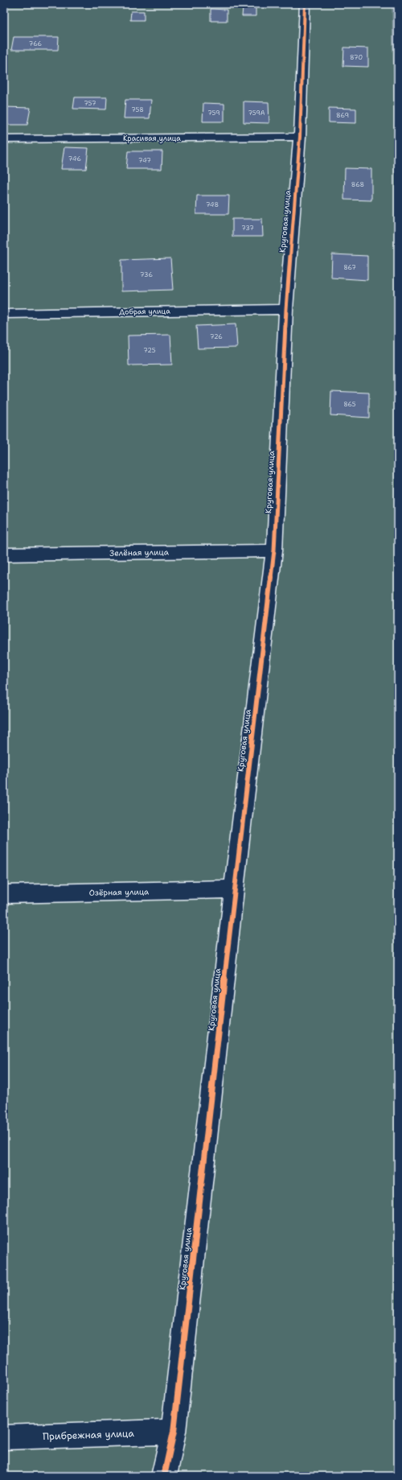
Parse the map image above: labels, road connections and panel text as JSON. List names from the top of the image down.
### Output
{
  "streets": {
    "street": [
      "Красивая улица",
      "Круговая улица",
      "Добрая улица",
      "Зелёная улица",
      "Озёрная улица",
      "Прибрежная улица"
    ]
  },
  "crossings": [
    ["Красивая улица", "Круговая улица"],
    ["Круговая улица", "Добрая улица"],
    ["Круговая улица", "Зелёная улица"],
    ["Круговая улица", "Озёрная улица"],
    ["Круговая улица", "Прибрежная улица"]
  ],
  "house_numbers": [
    "766",
    "870",
    "757",
    "758",
    "759",
    "759А",
    "869",
    "746",
    "747",
    "868",
    "748",
    "737",
    "867",
    "736",
    "726",
    "725",
    "865"
  ]
}
